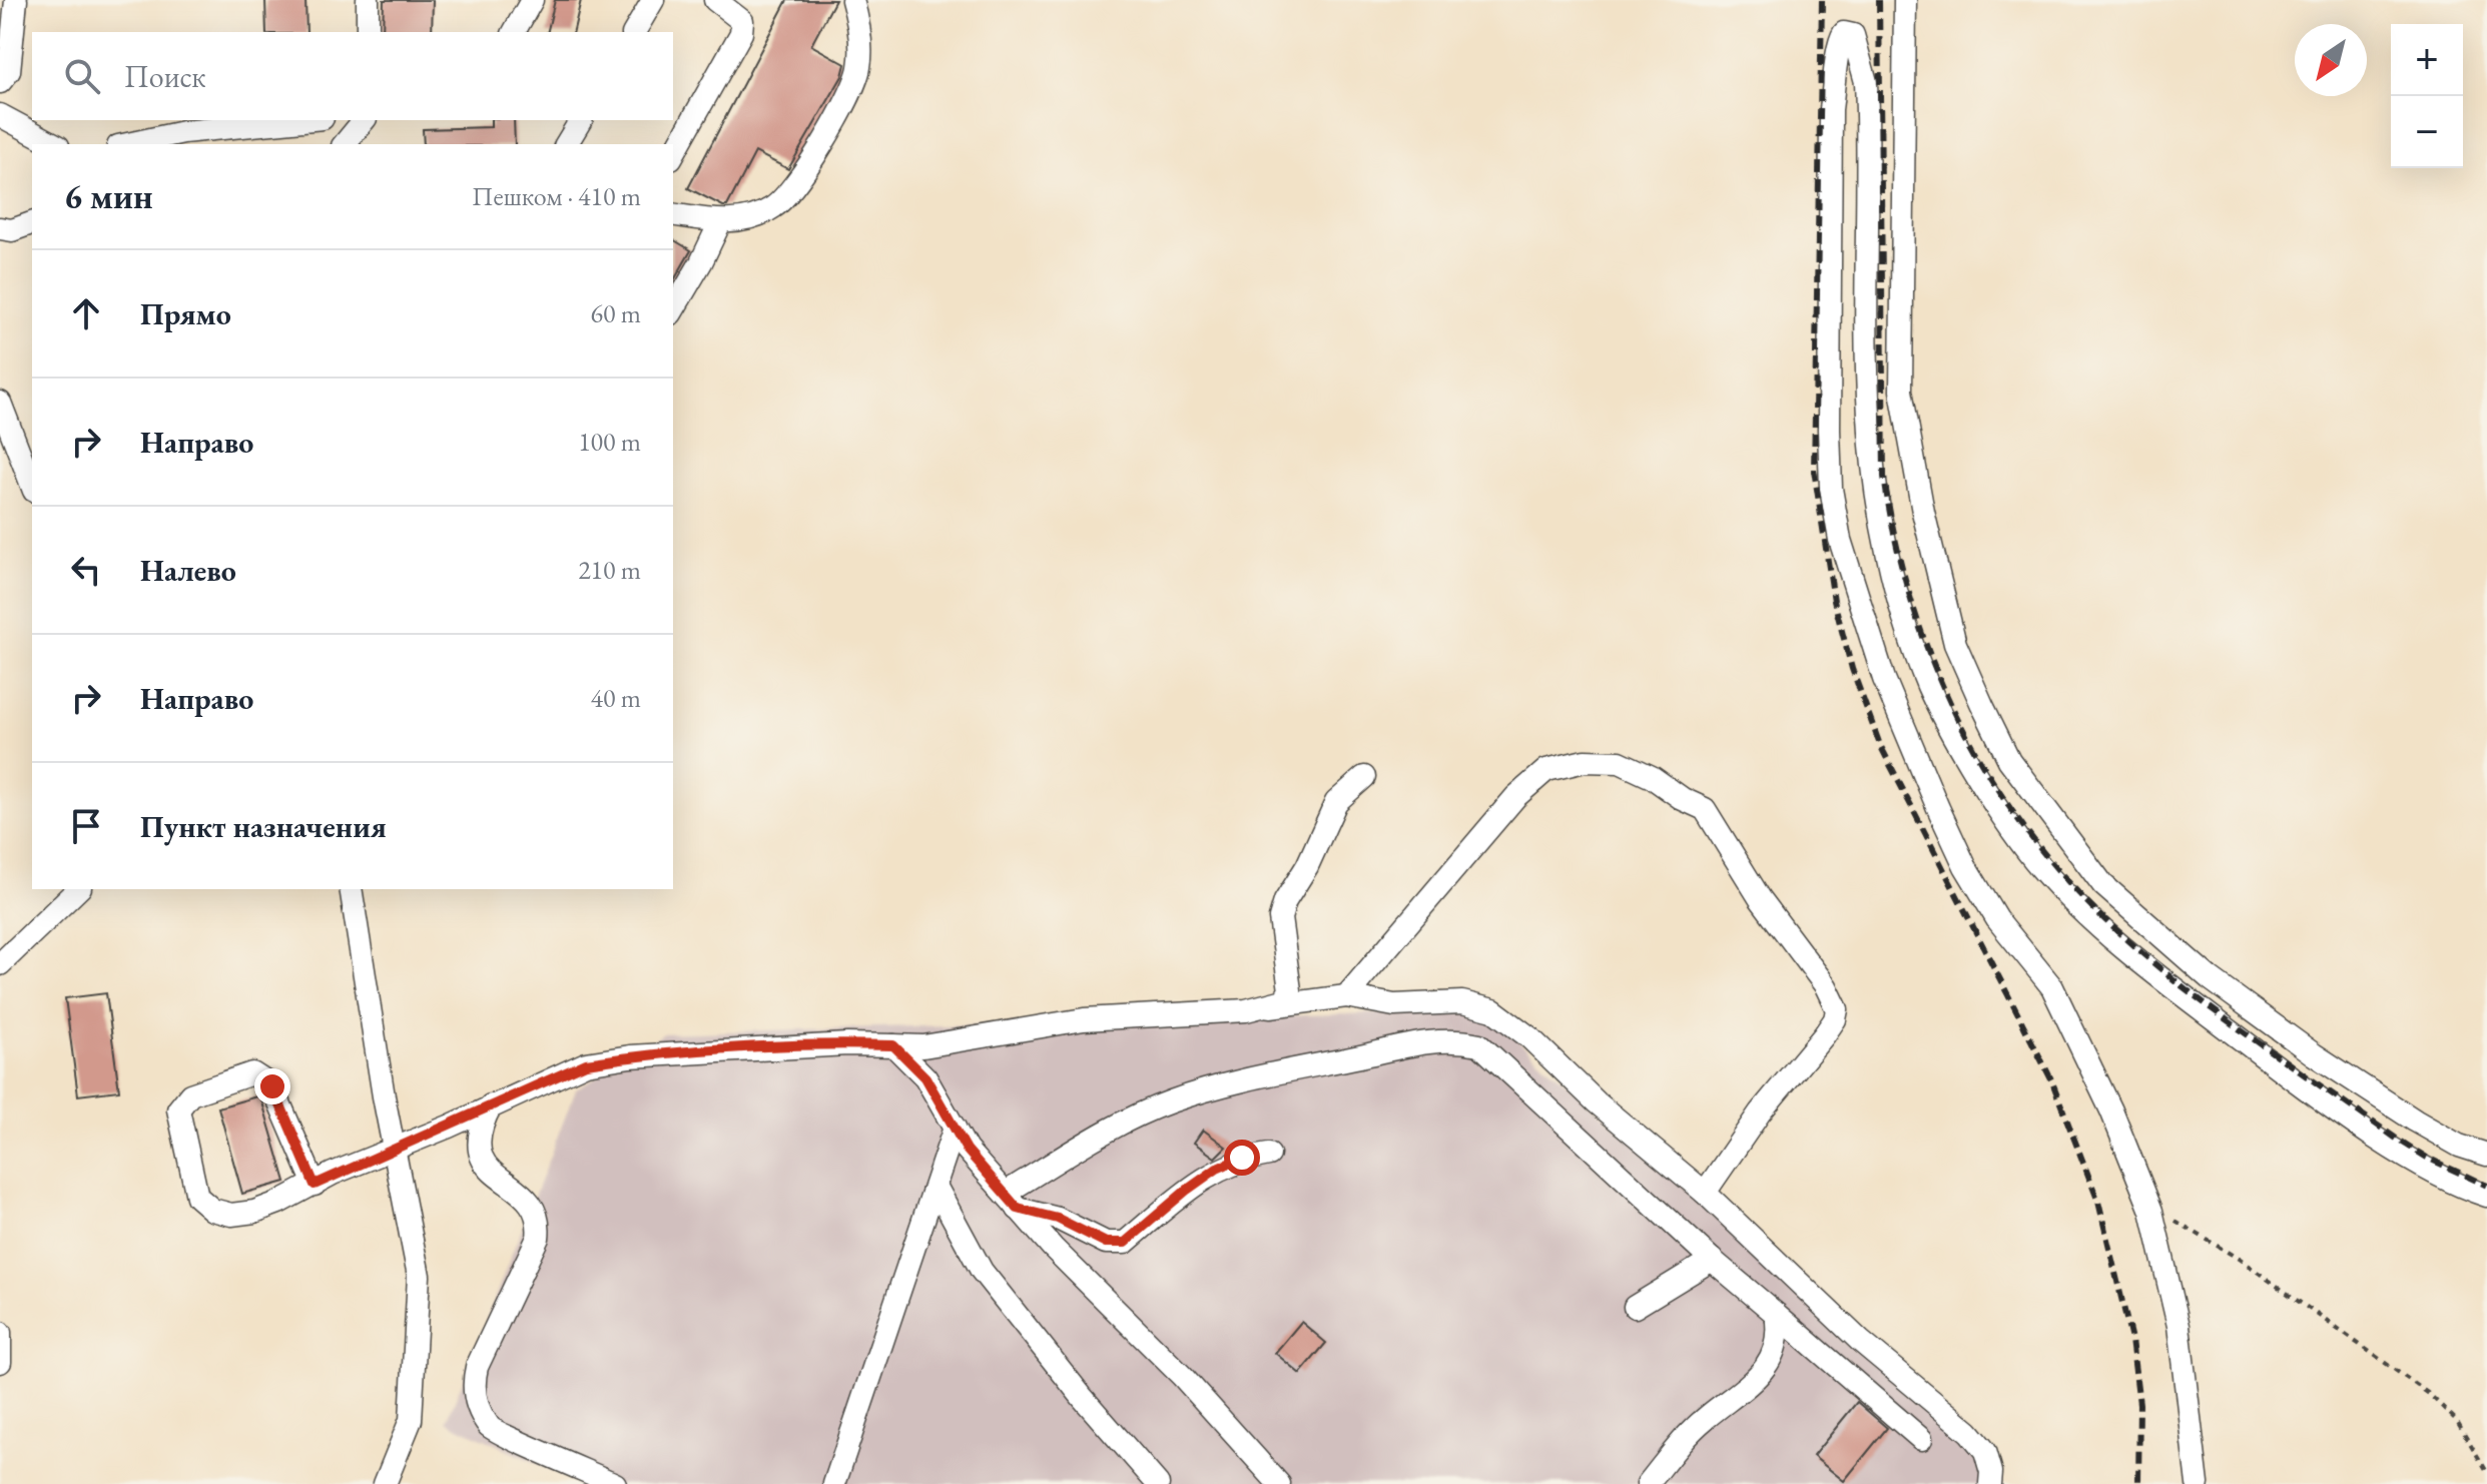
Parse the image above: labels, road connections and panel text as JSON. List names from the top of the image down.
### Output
{
  "north": "bottom left",
  "page": {
    "map_buttons": ["+", "−"],
    "search": "Поиск",
    "heading": ["6 мин", "Пешком · 410 m"],
    "list": [
      ["Прямо", "60 m"],
      ["Направо", "100 m"],
      ["Налево", "210 m"],
      ["Направо", "40 m"],
      "Пункт назначения"
    ]
  }
}
